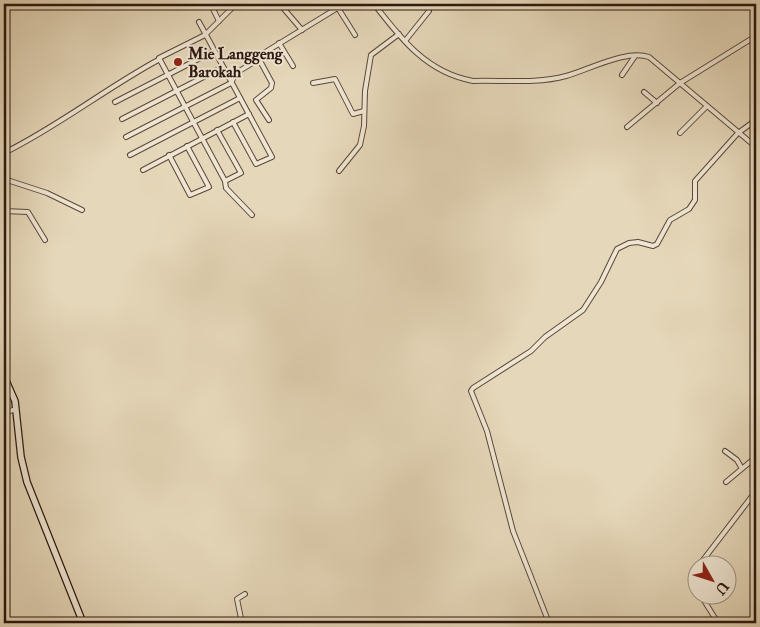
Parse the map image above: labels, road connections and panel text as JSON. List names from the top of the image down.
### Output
{
  "places": ["Mie Langgeng Barokah"],
  "north": "bottom right"
}
